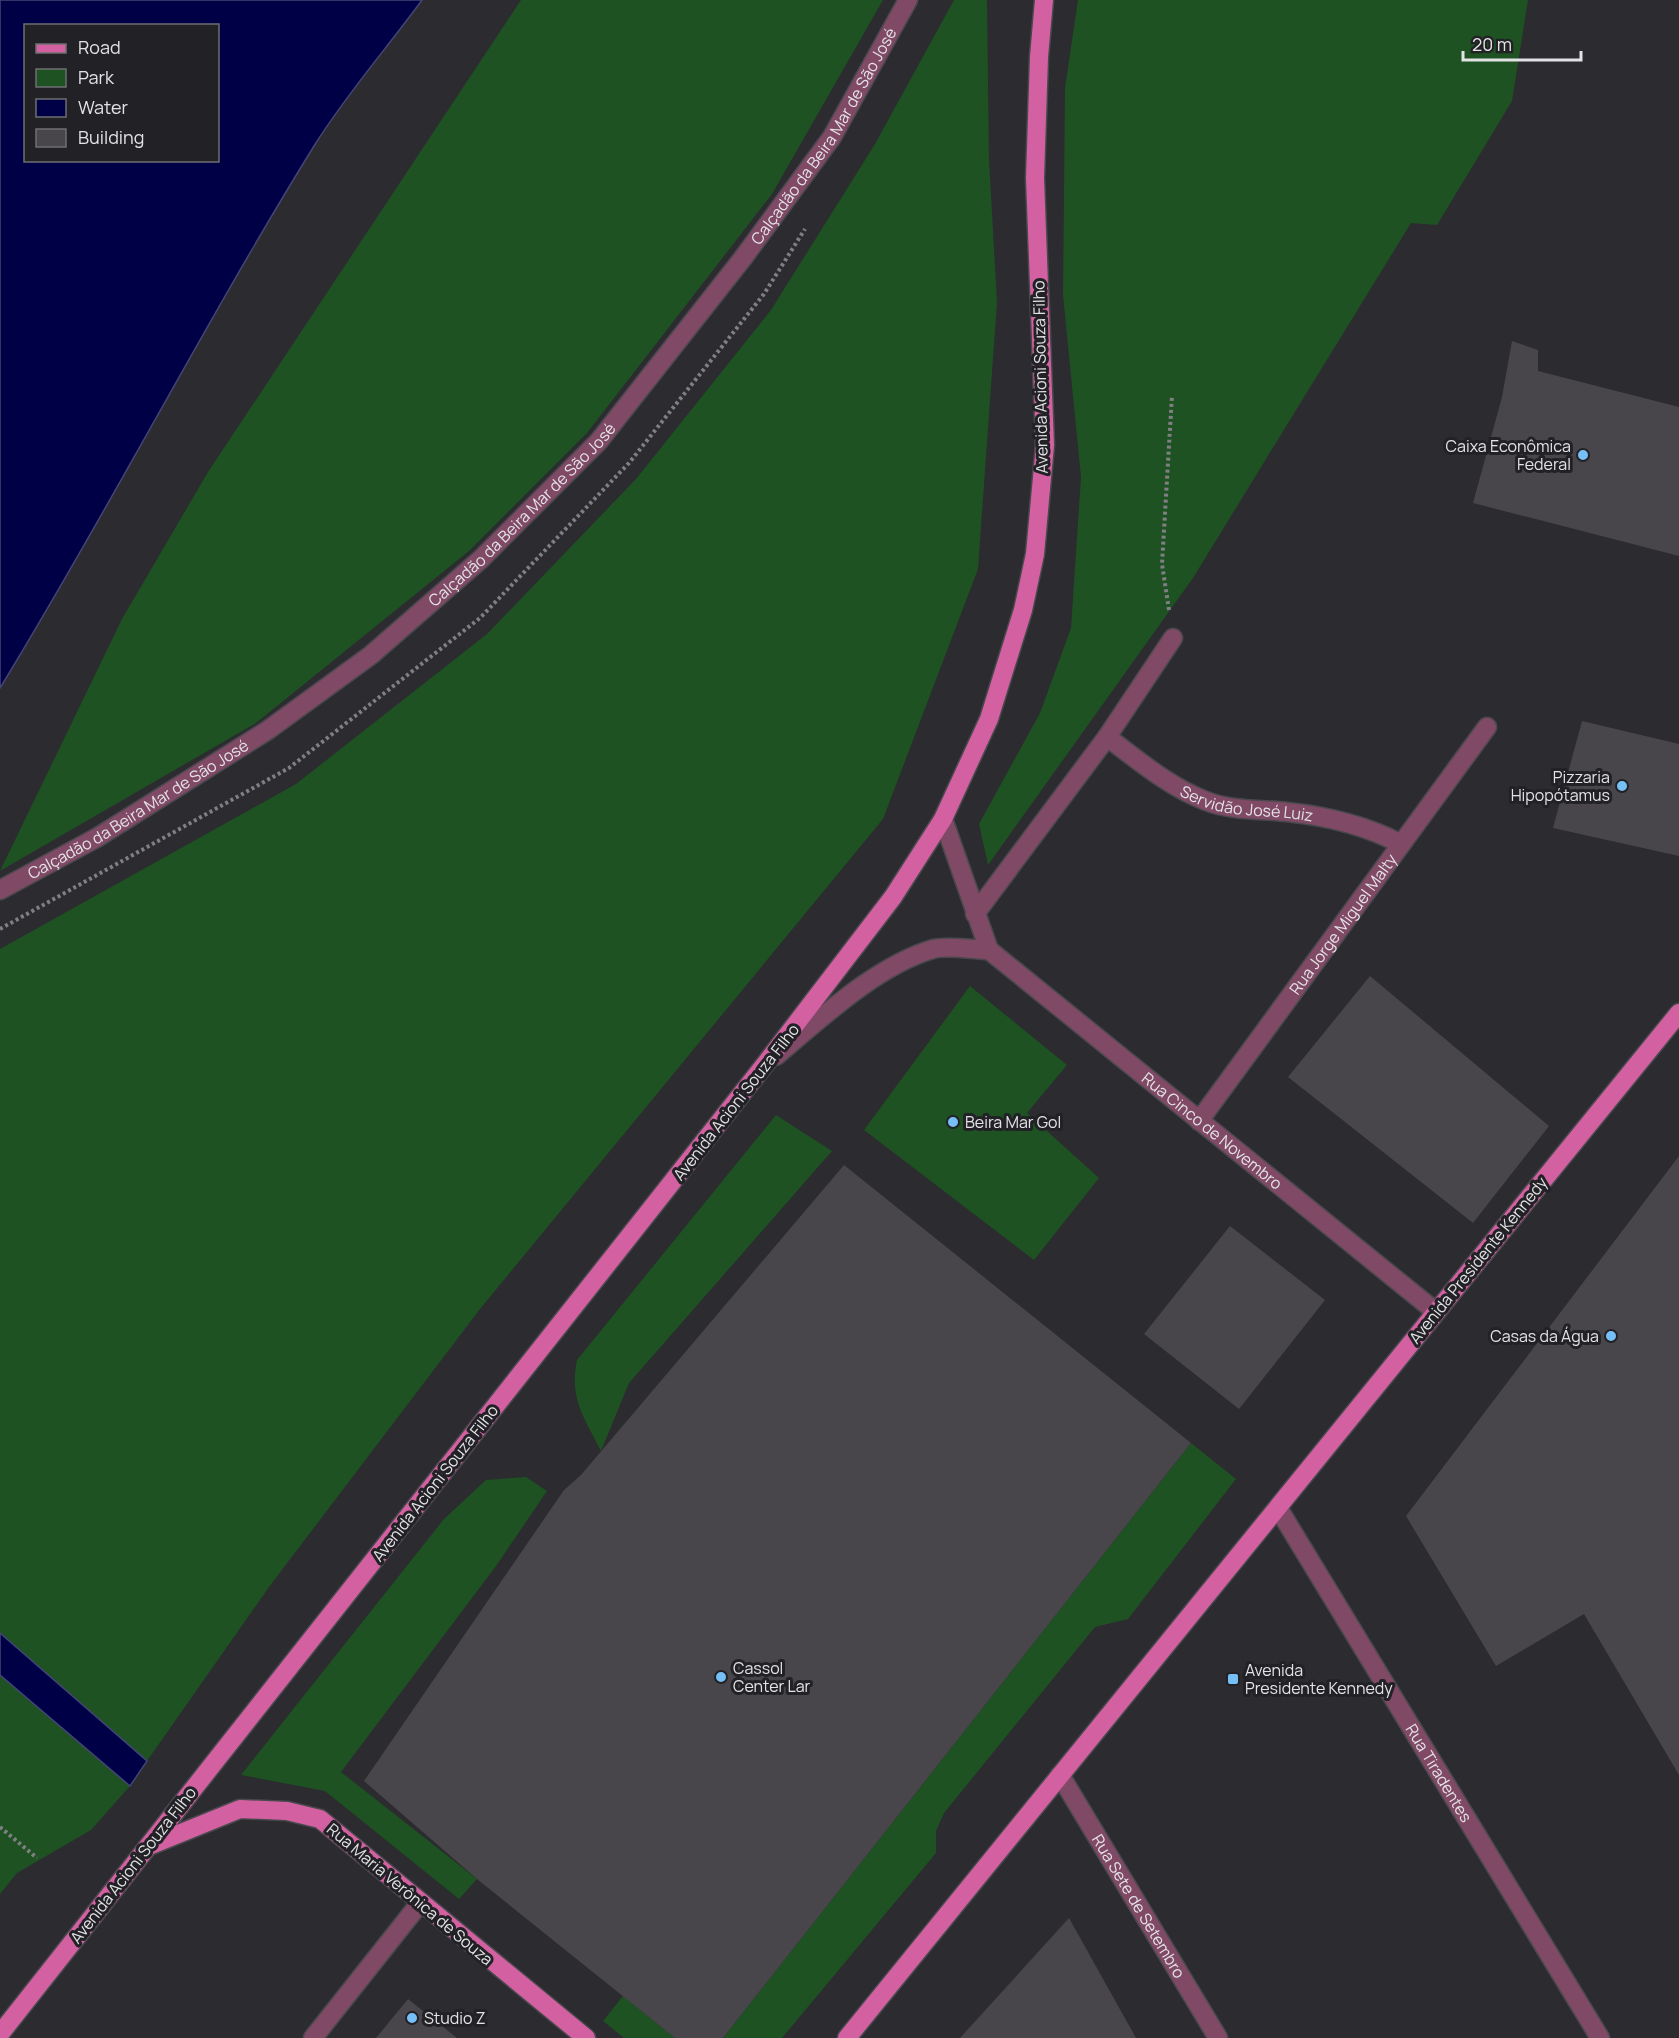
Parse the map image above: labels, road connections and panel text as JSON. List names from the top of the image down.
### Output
{
  "streets": {
    "main road": ["Avenida Acioni Souza Filho", "Avenida Presidente Kennedy", "Rua Maria Verônica de Souza"],
    "street": [
      "Calçadão da Beira Mar de São José",
      "Servidão José Luiz",
      "Rua Jorge Miguel Malty",
      "Rua Cinco de Novembro",
      "Rua Tiradentes",
      "Rua Sete de Setembro"
    ]
  },
  "crossings": [
    ["Avenida Acioni Souza Filho", "Rua Cinco de Novembro"],
    ["Avenida Acioni Souza Filho", "Rua Maria Verônica de Souza"],
    ["Servidão José Luiz", "Rua Jorge Miguel Malty"],
    ["Rua Jorge Miguel Malty", "Rua Cinco de Novembro"],
    ["Rua Cinco de Novembro", "Avenida Presidente Kennedy"],
    ["Avenida Presidente Kennedy", "Rua Tiradentes"],
    ["Avenida Presidente Kennedy", "Rua Sete de Setembro"]
  ],
  "places": {
    "other": [
      "Caixa Econômica Federal",
      "Pizzaria Hipopótamus",
      "Beira Mar Gol",
      "Casas da Água",
      "Cassol Center Lar",
      "Studio Z"
    ],
    "transit": ["Avenida Presidente Kennedy"]
  },
  "legend": [
    "Road",
    "Park",
    "Water",
    "Building"
  ],
  "scale_bar": "20 m"
}
